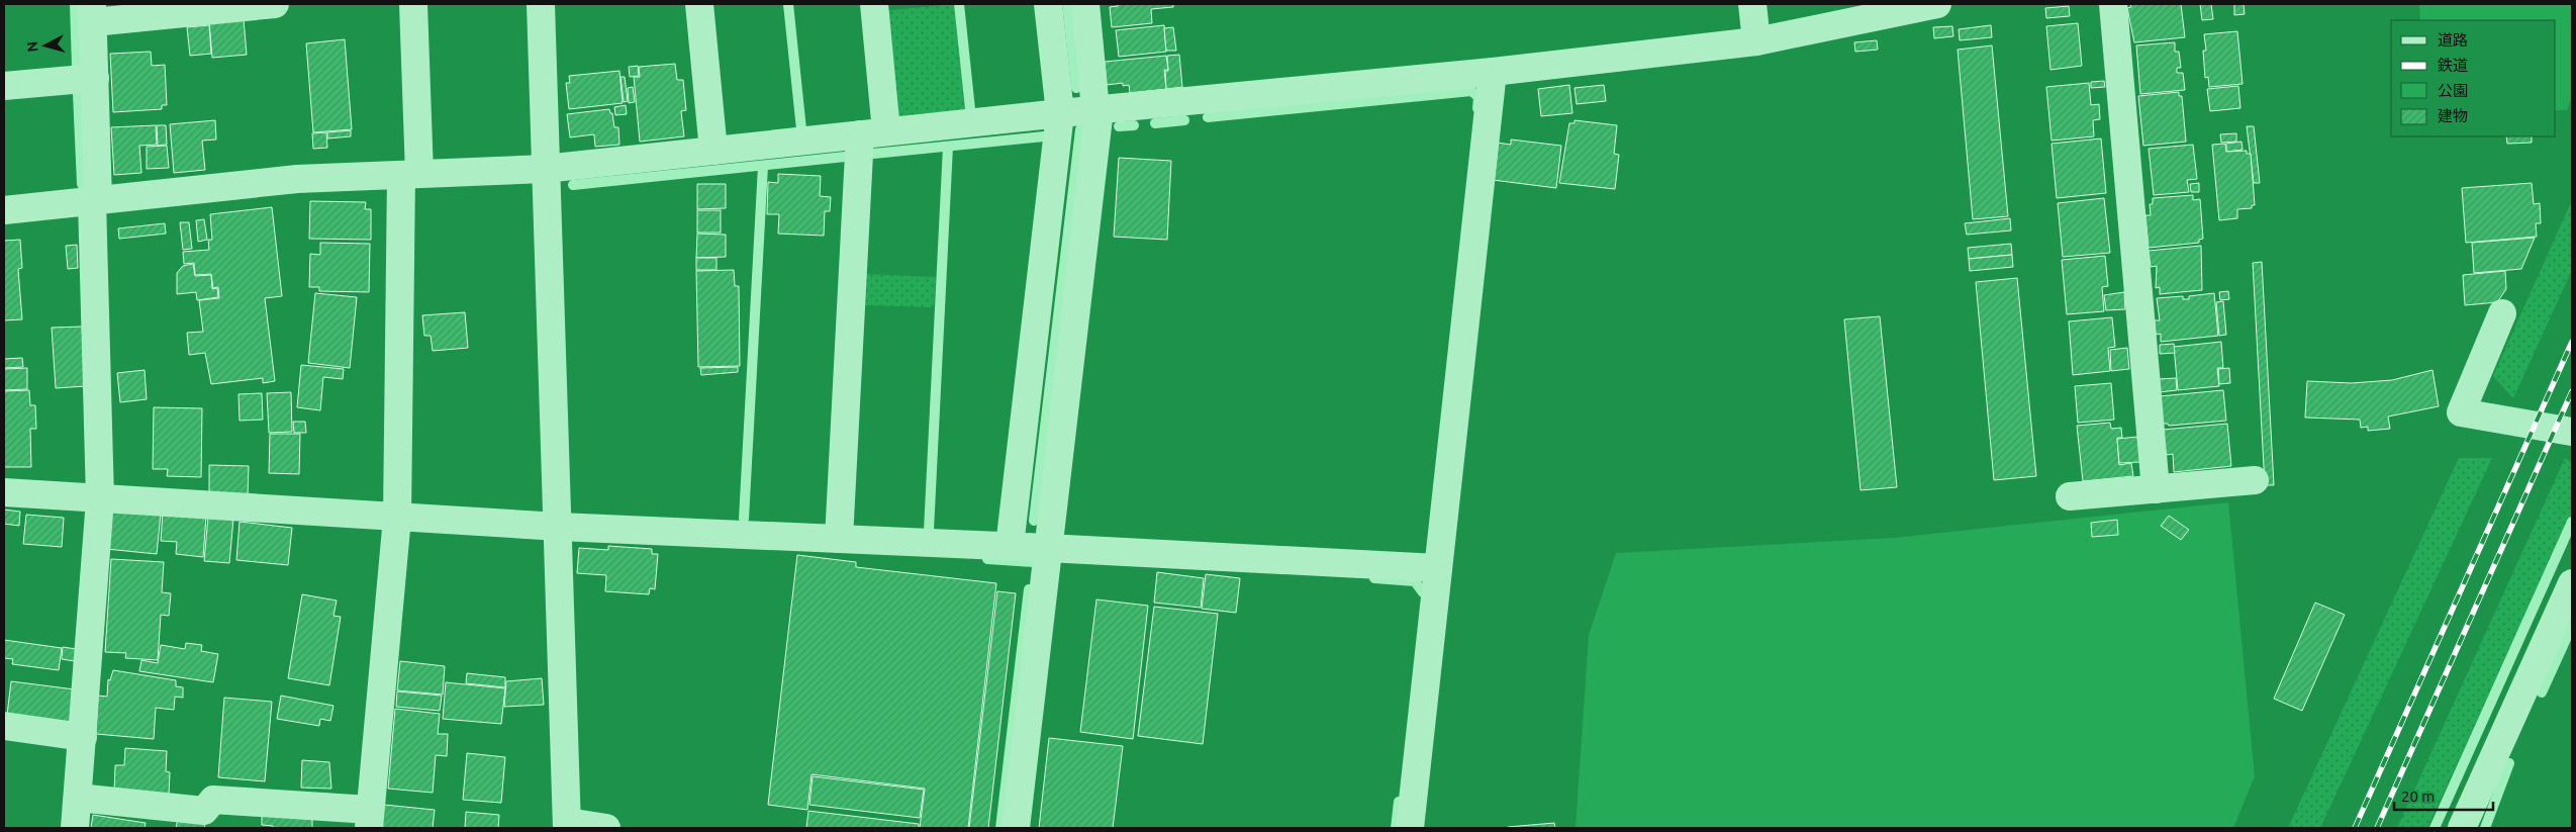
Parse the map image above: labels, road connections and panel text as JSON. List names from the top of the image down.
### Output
{
  "legend": [
    "道路",
    "鉄道",
    "公園",
    "建物"
  ],
  "scale_bar": "20 m",
  "north": "left"
}
